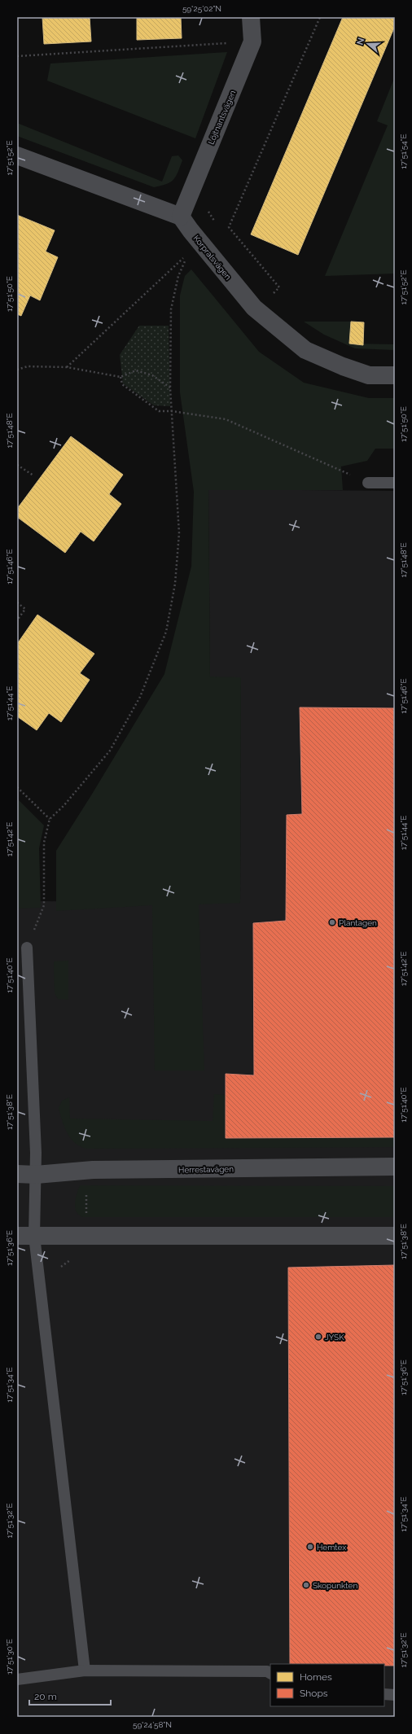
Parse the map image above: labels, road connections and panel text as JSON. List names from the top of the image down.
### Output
{
  "streets": {
    "street": ["Löjtnantsvägen", "Korpralsvägen", "Herrestavägen"]
  },
  "crossings": [
    ["Löjtnantsvägen", "Korpralsvägen"]
  ],
  "places": [
    "Plantagen",
    "JYSK",
    "Hemtex",
    "Skopunkten"
  ],
  "legend": ["Homes", "Shops"],
  "scale_bar": "20 m",
  "north": "left",
  "coordinates": [
    "59°25'02\"N",
    "17°51'54\"E",
    "17°51'52\"E",
    "17°51'50\"E",
    "17°51'48\"E",
    "17°51'46\"E",
    "17°51'44\"E",
    "17°51'42\"E",
    "17°51'40\"E",
    "17°51'38\"E",
    "17°51'36\"E",
    "17°51'34\"E",
    "17°51'32\"E",
    "17°51'30\"E",
    "59°24'58\"N"
  ]
}
